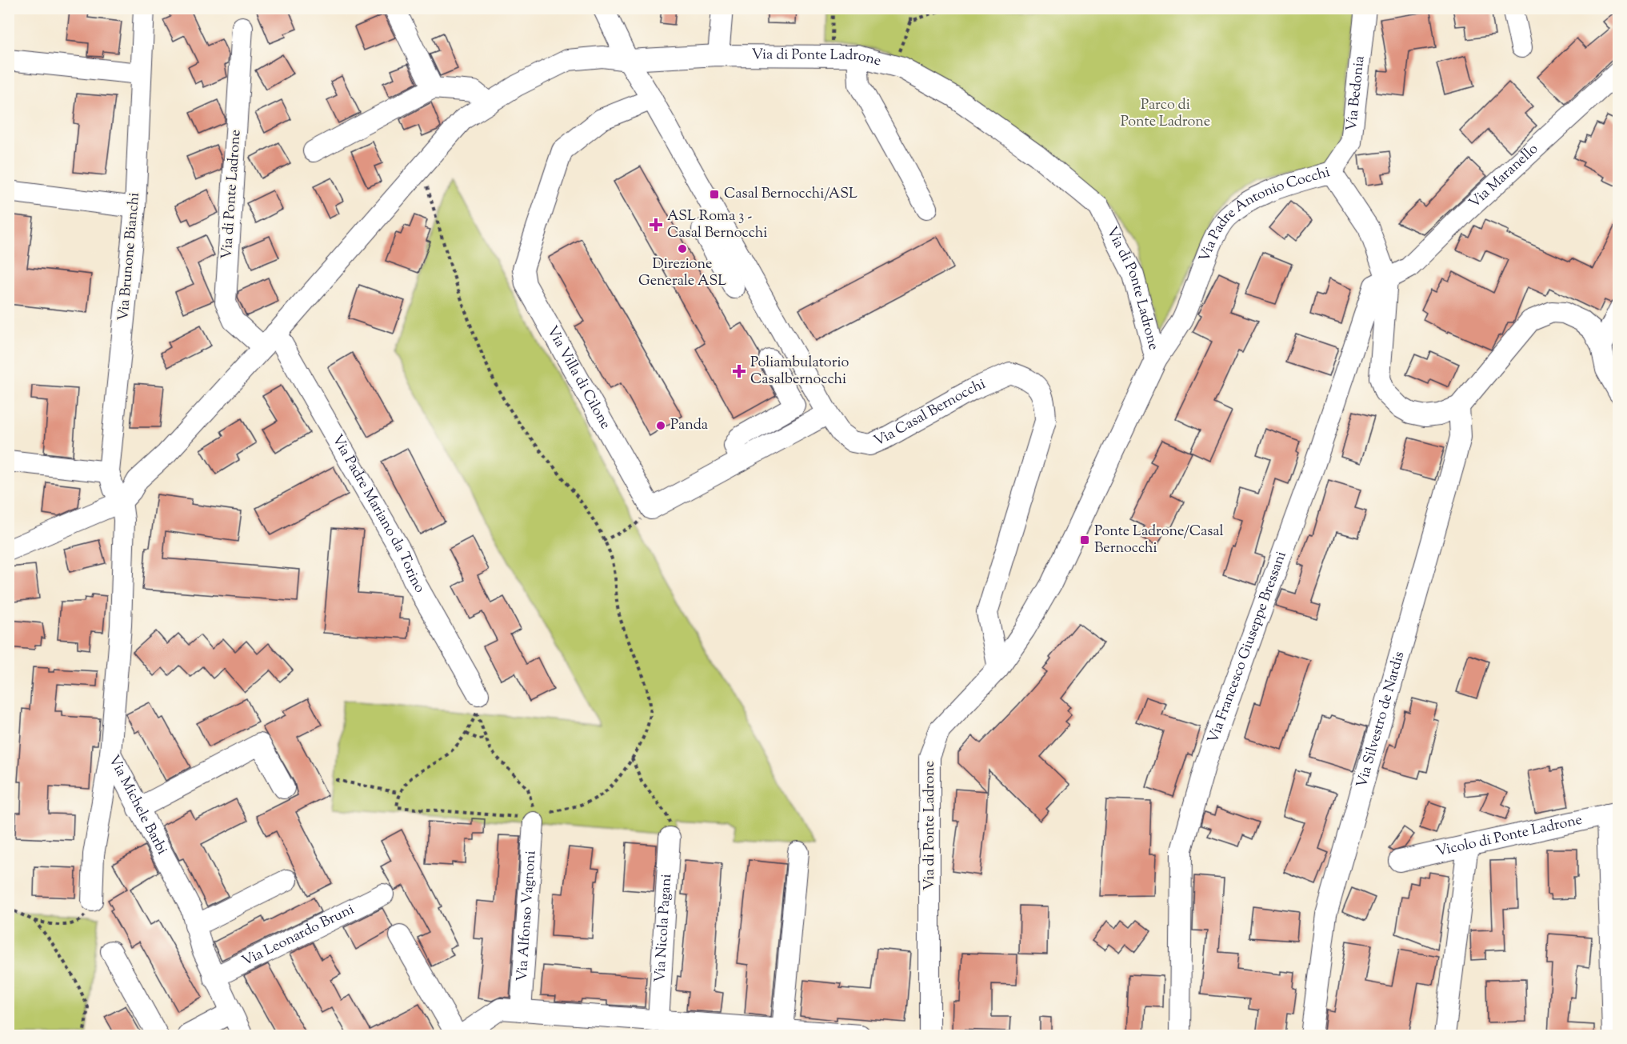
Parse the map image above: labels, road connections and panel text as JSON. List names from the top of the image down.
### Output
{
  "streets": {
    "street": [
      "Via di Ponte Ladrone",
      "Via Bedonia",
      "Via Maranello",
      "Via Padre Antonio Cocchi",
      "Via Brunone Bianchi",
      "Via Villa di Cilone",
      "Via Casal Bernocchi",
      "Via Padre Mariano da Torino",
      "Via Francesco Giuseppe Bressani",
      "Via Silvestro de Nardis",
      "Via Michele Barbi",
      "Vicolo di Ponte Ladrone",
      "Via Alfonso Vagnoni",
      "Via Nicola Pagani",
      "Via Leonardo Bruni"
    ]
  },
  "crossings": [
    ["Via di Ponte Ladrone", "Via Padre Antonio Cocchi"],
    ["Via di Ponte Ladrone", "Via Brunone Bianchi"],
    ["Via di Ponte Ladrone", "Via Casal Bernocchi"],
    ["Via di Ponte Ladrone", "Via Padre Mariano da Torino"],
    ["Via di Ponte Ladrone", "Via Michele Barbi"],
    ["Via Bedonia", "Via Padre Antonio Cocchi"],
    ["Via Maranello", "Via Padre Antonio Cocchi"],
    ["Via Maranello", "Via Francesco Giuseppe Bressani"],
    ["Via Padre Antonio Cocchi", "Via Francesco Giuseppe Bressani"],
    ["Via Padre Antonio Cocchi", "Via Silvestro de Nardis"],
    ["Via Brunone Bianchi", "Via Michele Barbi"],
    ["Via Villa di Cilone", "Via Casal Bernocchi"],
    ["Via Michele Barbi", "Via Leonardo Bruni"]
  ],
  "parks": ["Parco di Ponte Ladrone"],
  "places": {
    "transit": ["Casal Bernocchi/ASL", "Ponte Ladrone/Casal Bernocchi"],
    "health": ["ASL Roma 3 - Casal Bernocchi", "Poliambulatorio Casalbernocchi"],
    "other": ["Direzione Generale ASL", "Panda"]
  }
}
